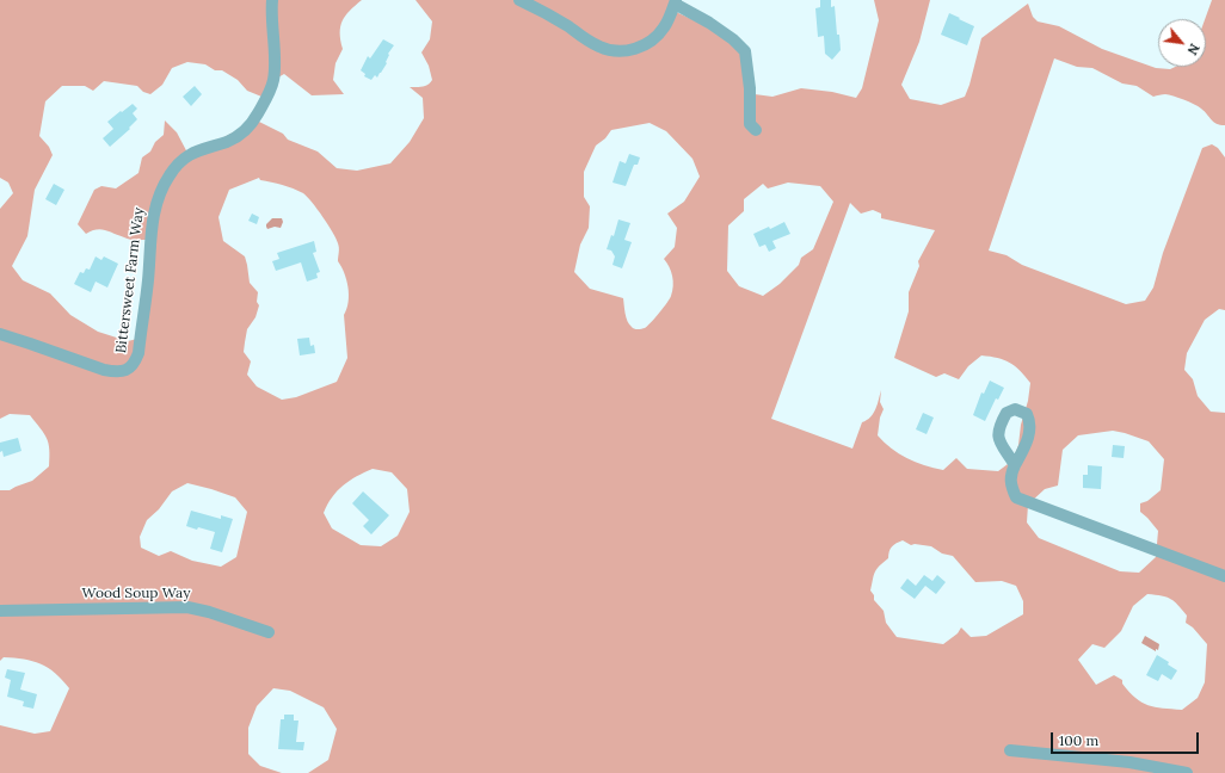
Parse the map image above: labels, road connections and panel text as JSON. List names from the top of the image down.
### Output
{
  "streets": {
    "street": ["Bittersweet Farm Way", "Wood Soup Way"]
  },
  "scale_bar": "100 m",
  "north": "bottom right"
}
